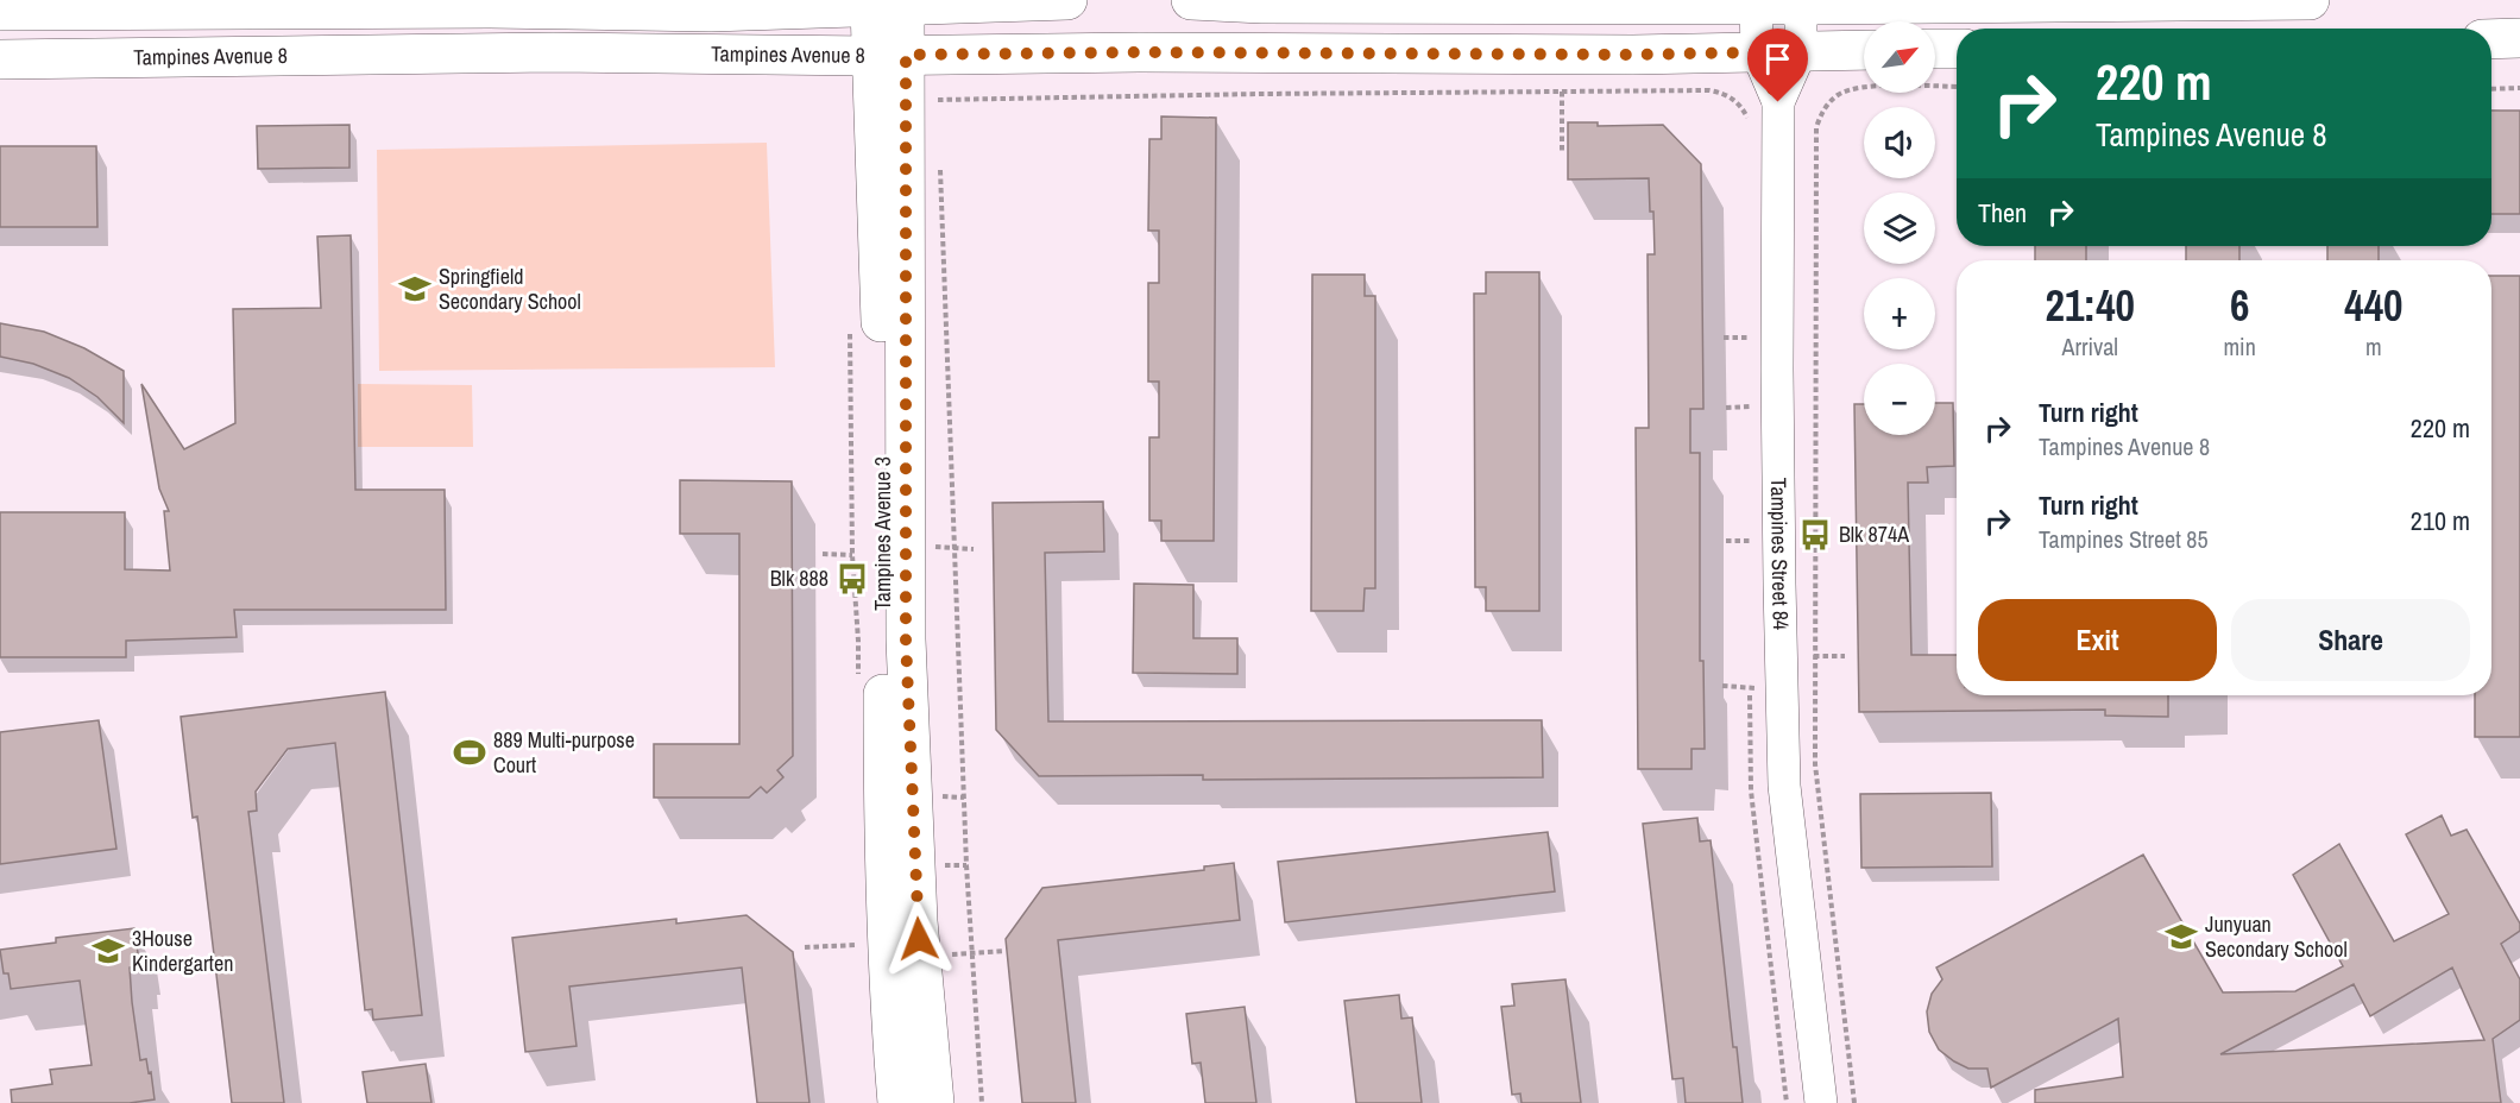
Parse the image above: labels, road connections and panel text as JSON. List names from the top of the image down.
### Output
{
  "streets": {
    "street": ["Tampines Avenue 8", "Tampines Avenue 3", "Tampines Street 84"]
  },
  "crossings": [
    ["Tampines Avenue 8", "Tampines Avenue 3"],
    ["Tampines Avenue 8", "Tampines Street 84"]
  ],
  "places": {
    "school or university": ["Springfield Secondary School", "Junyuan Secondary School", "3House Kindergarten"],
    "bus stop": ["Blk 874A", "Blk 888"],
    "sports": ["889 Multi-purpose Court"]
  },
  "north": "top right",
  "page": {
    "map_buttons": ["+", "−"],
    "turn": ["220 m", "Tampines Avenue 8"],
    "then": "Then",
    "eta": [
      "21:40",
      "Arrival",
      "6",
      "min",
      "440",
      "m"
    ],
    "list": [
      {
        "name": "Turn right",
        "note": "Tampines Avenue 8",
        "value": "220 m"
      },
      {
        "name": "Turn right",
        "note": "Tampines Street 85",
        "value": "210 m"
      }
    ],
    "buttons": ["Exit", "Share"]
  }
}
